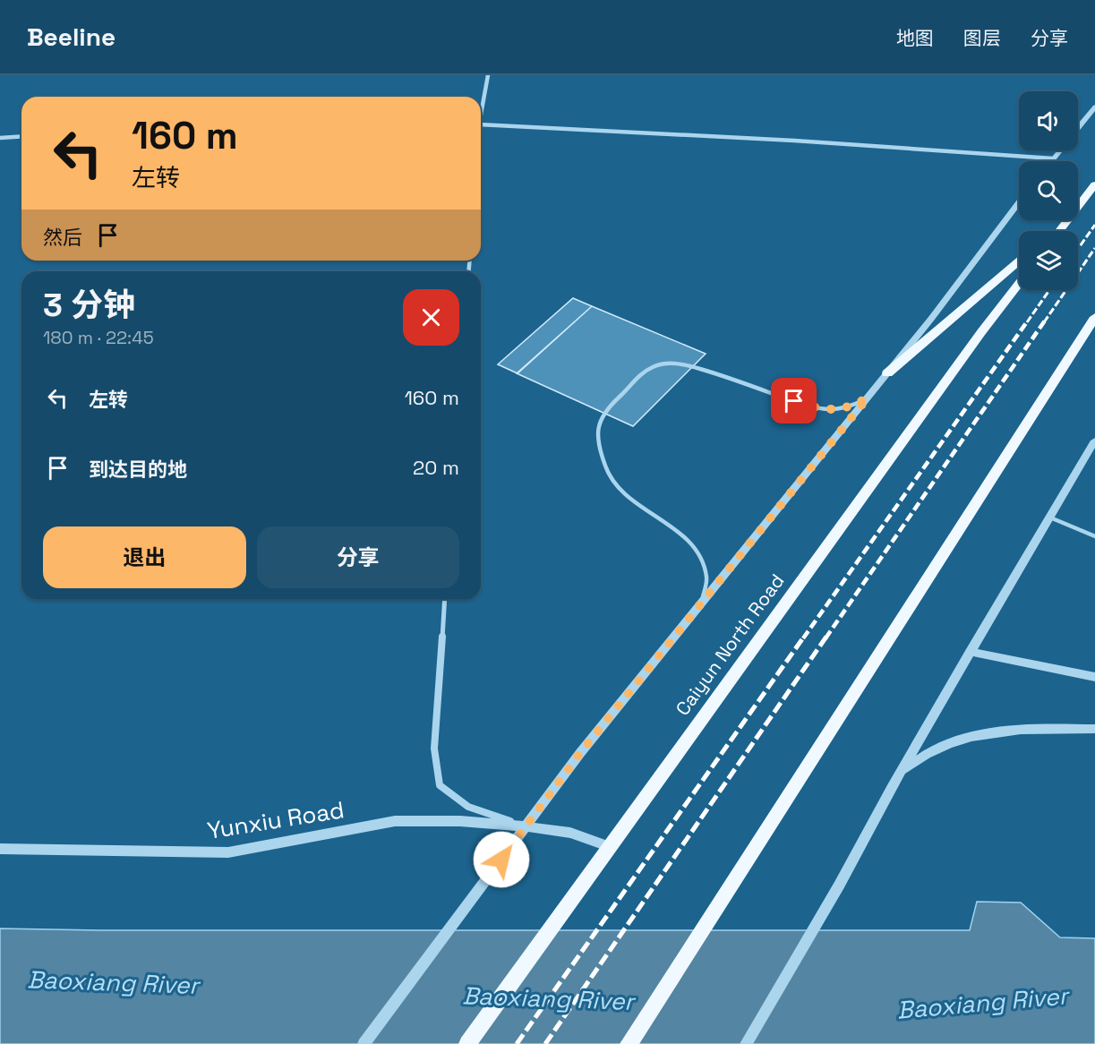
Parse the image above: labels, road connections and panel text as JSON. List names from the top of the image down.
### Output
{
  "streets": {
    "main road": ["Caiyun North Road"],
    "street": ["Yunxiu Road"]
  },
  "crossings": [
    ["Caiyun North Road", "Yunxiu Road"]
  ],
  "water": ["Baoxiang River"],
  "page": {
    "header": "Beeline",
    "nav": ["地图", "图层", "分享"],
    "turn": ["160 m", "左转"],
    "then": "然后",
    "heading": ["3 分钟", "180 m · 22:45"],
    "list": [
      {
        "name": "左转",
        "value": "160 m"
      },
      {
        "name": "到达目的地",
        "value": "20 m"
      }
    ],
    "buttons": ["退出", "分享"]
  }
}
